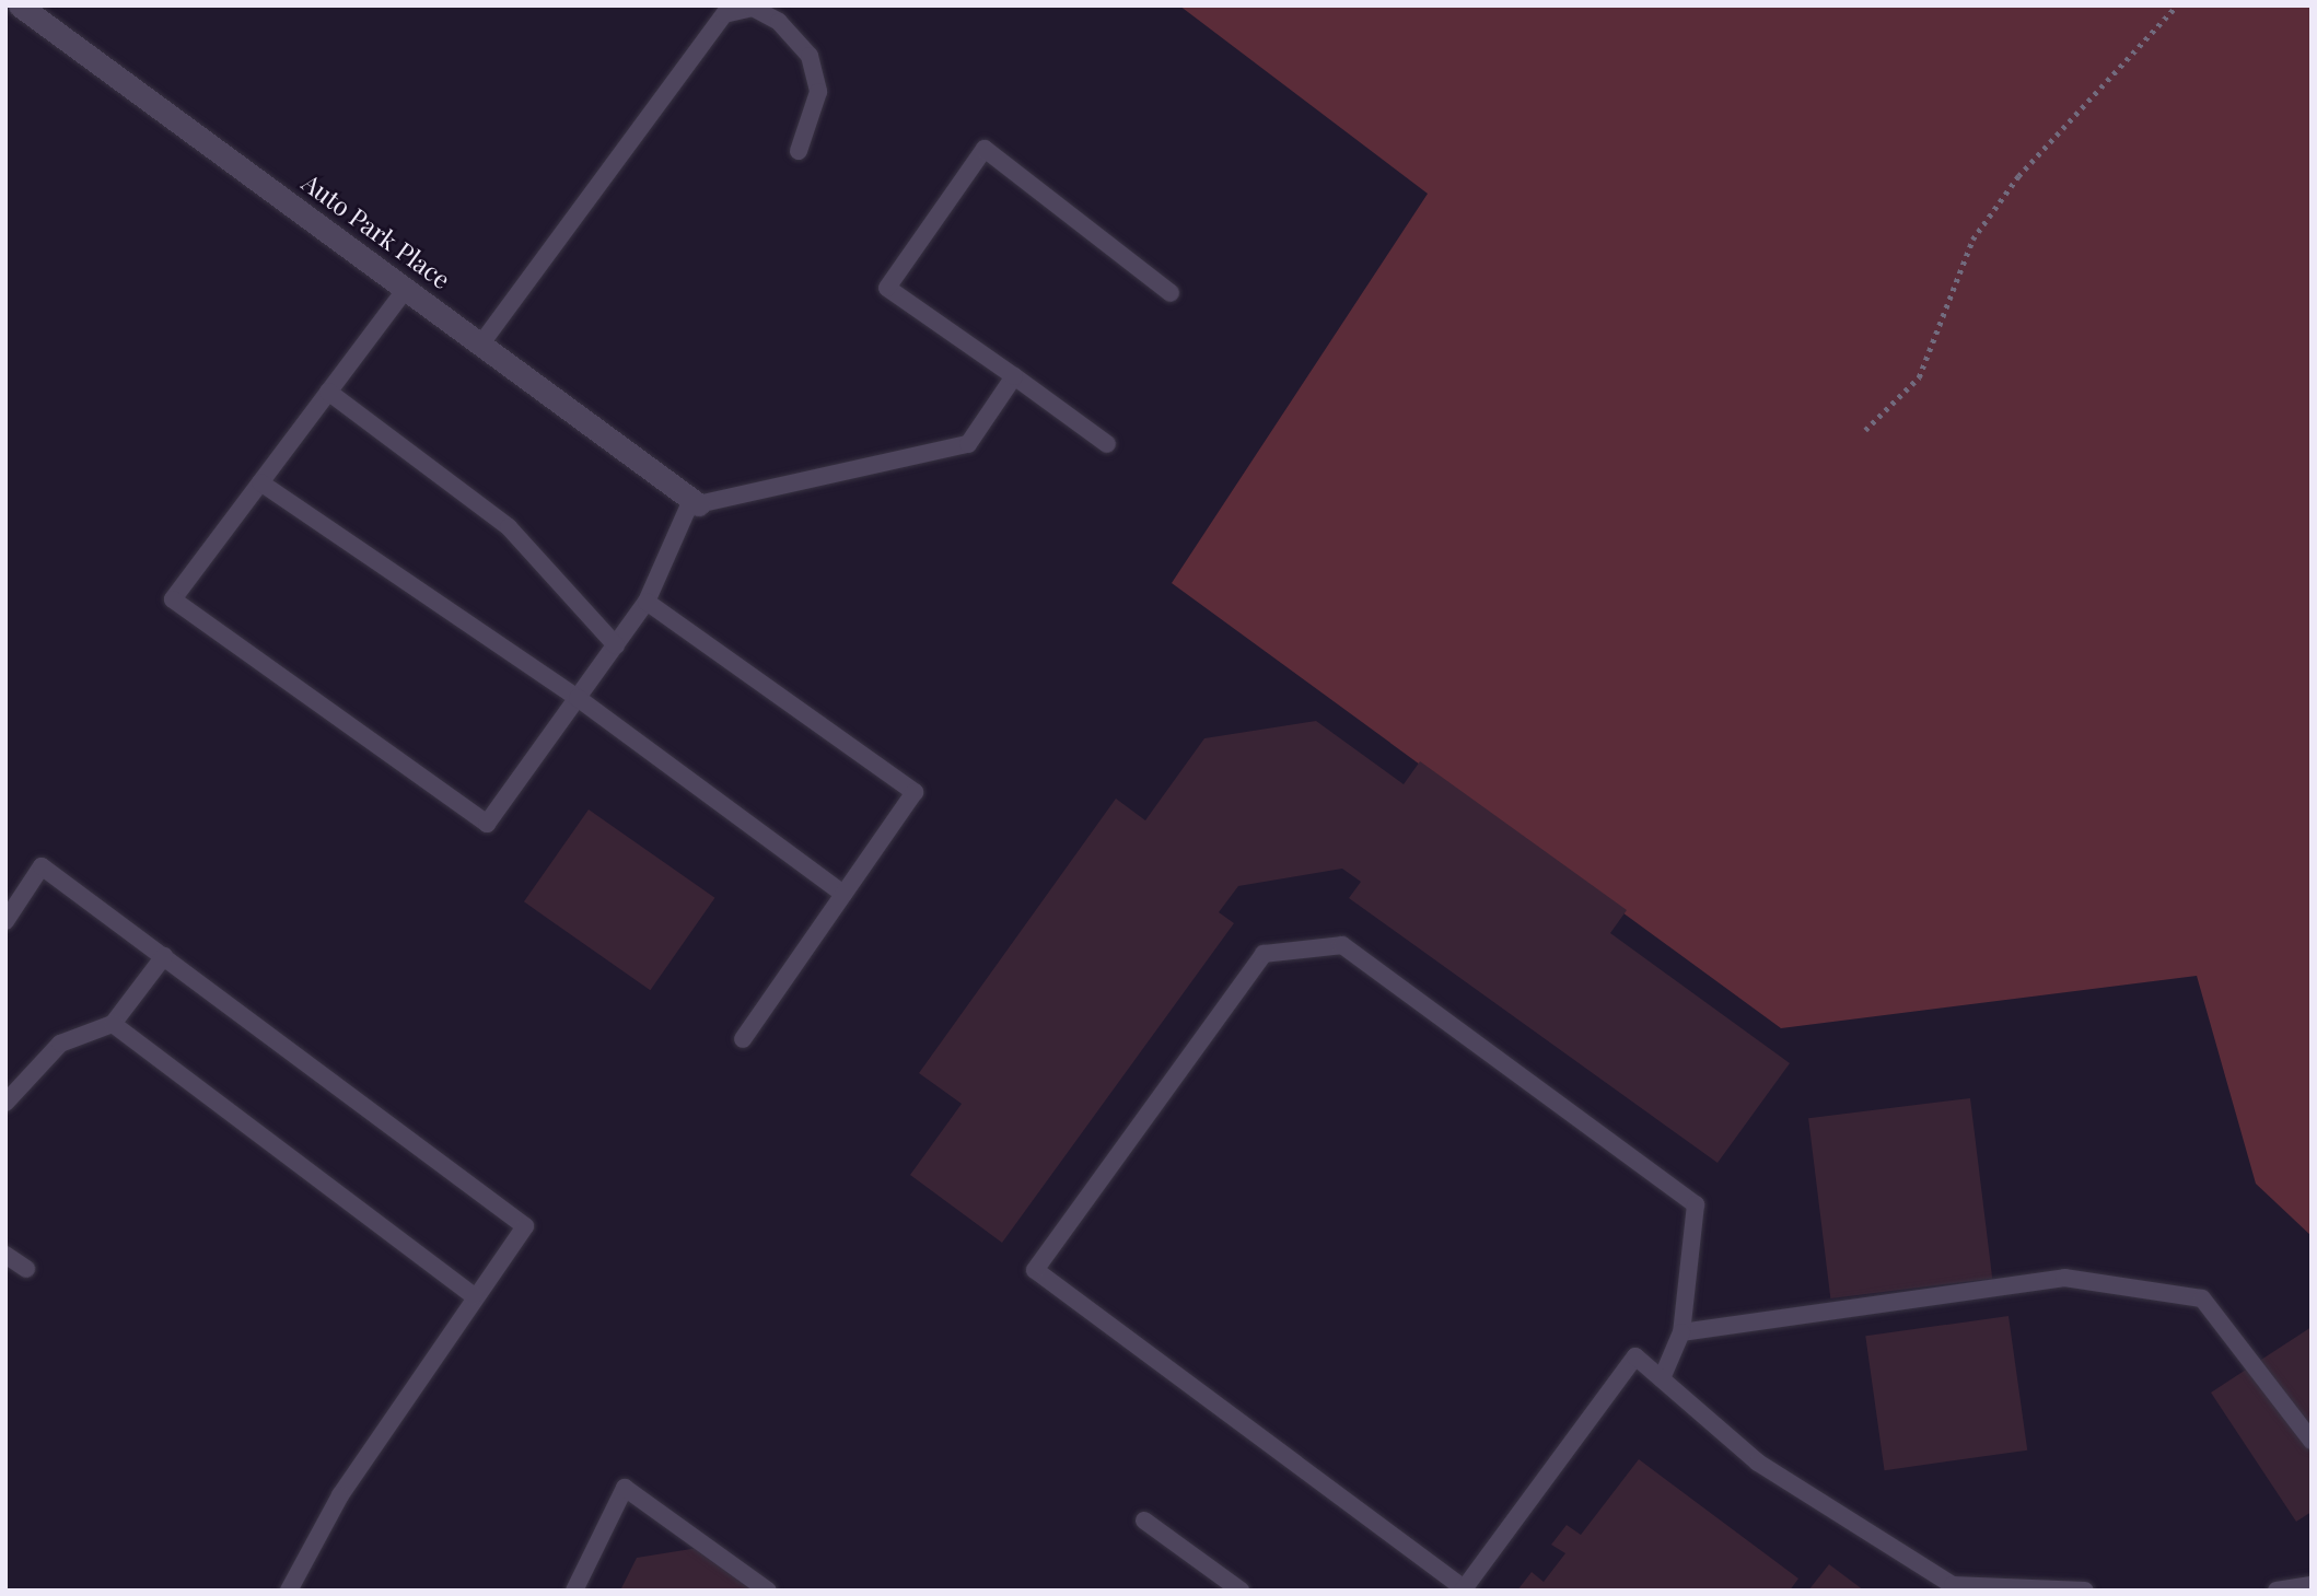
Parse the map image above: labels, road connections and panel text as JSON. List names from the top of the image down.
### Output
{
  "streets": {
    "street": ["Auto Park Place"]
  }
}
